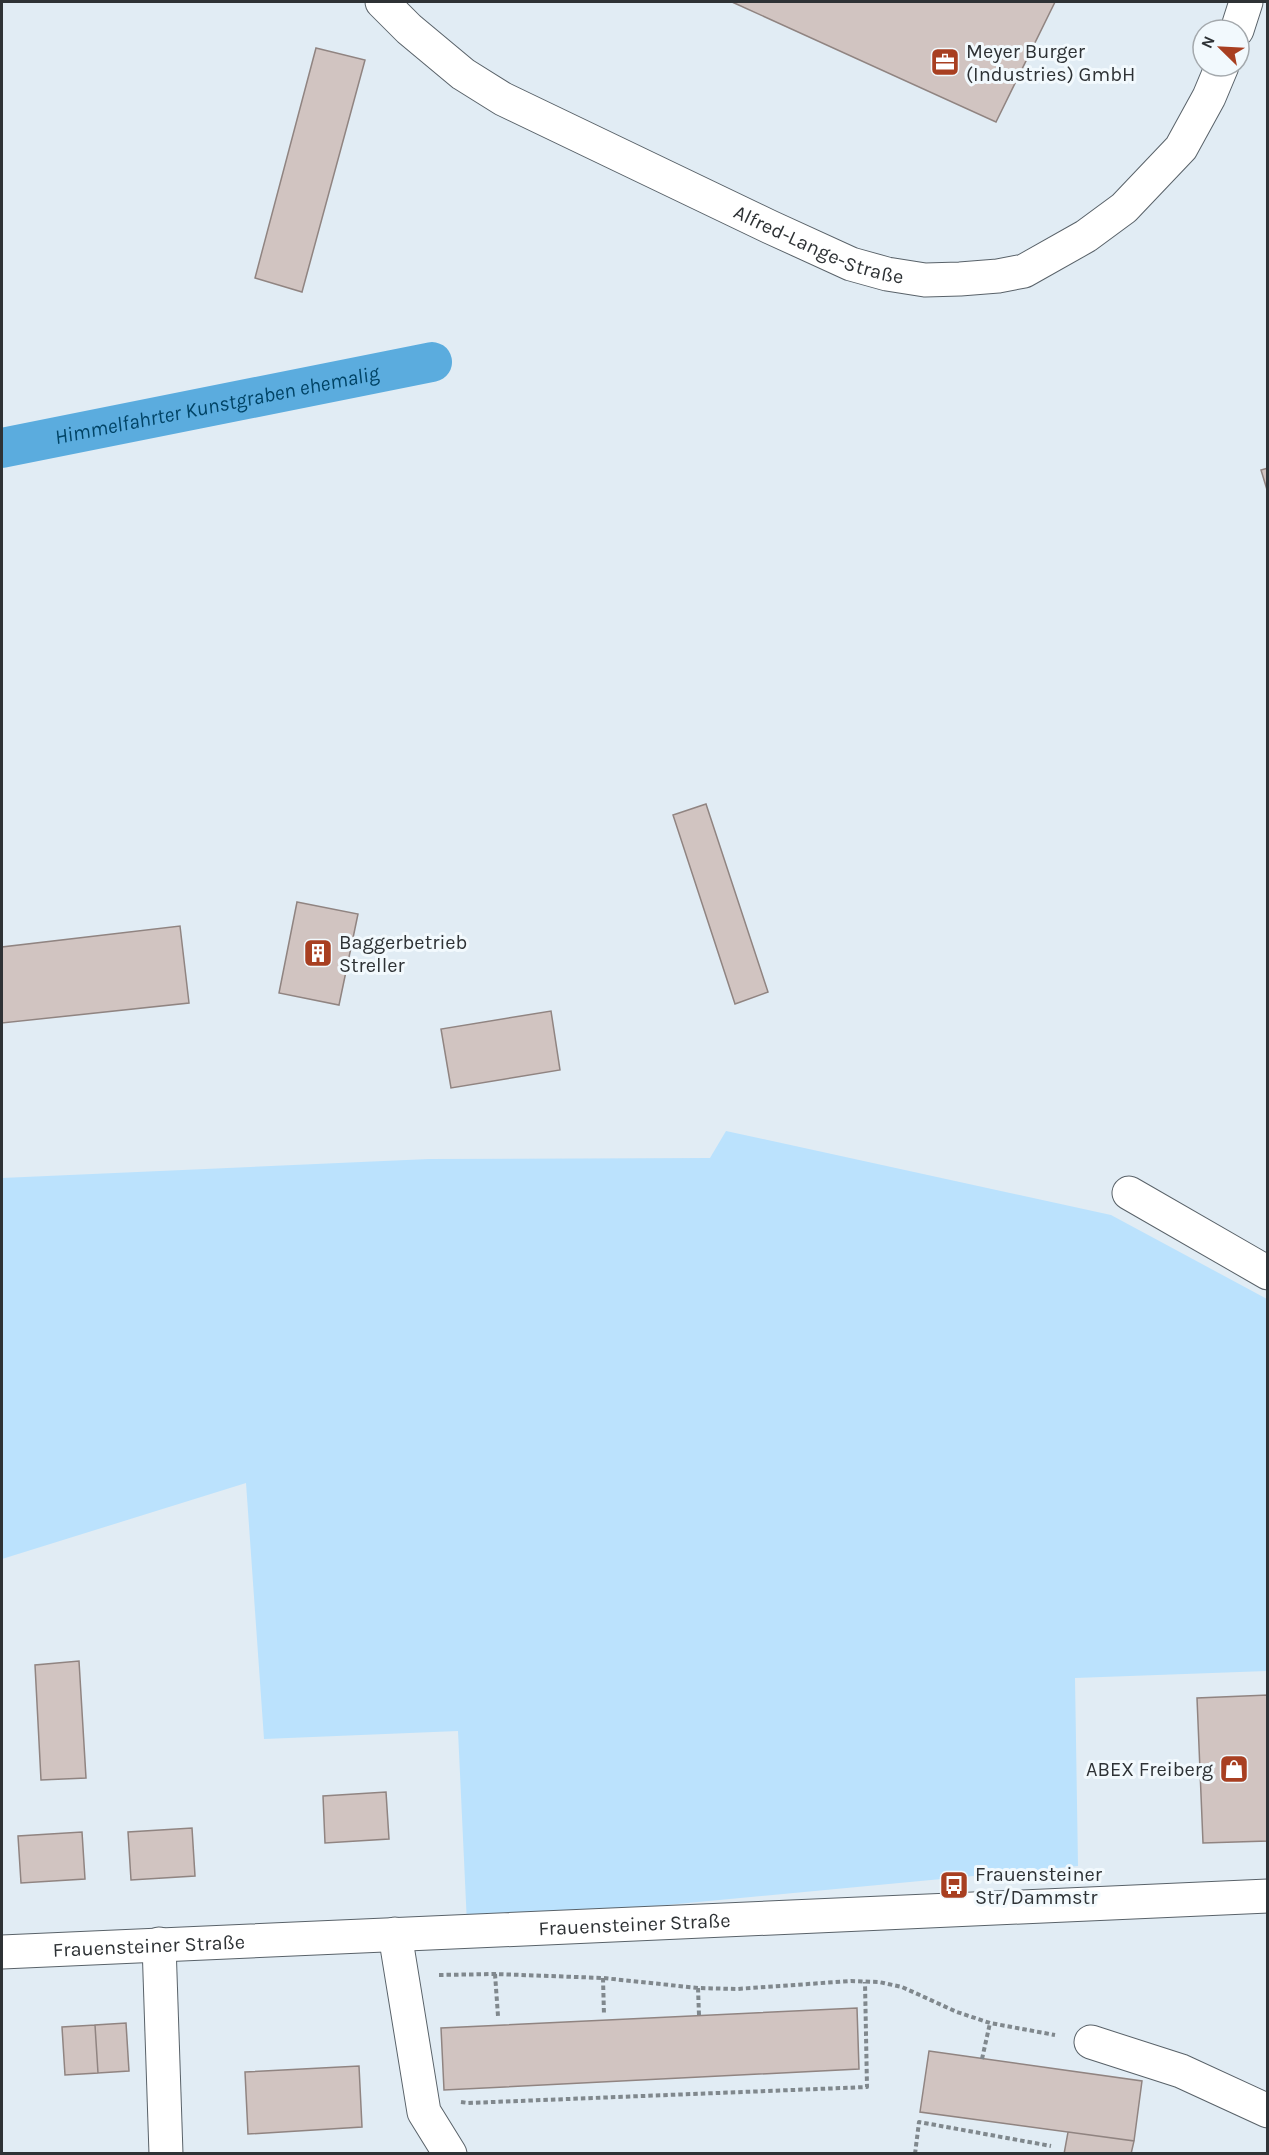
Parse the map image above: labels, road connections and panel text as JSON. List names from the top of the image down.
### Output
{
  "streets": {
    "main road": ["Alfred-Lange-Straße", "Frauensteiner Straße"]
  },
  "water": ["Himmelfahrter Kunstgraben ehemalig"],
  "places": {
    "office": ["Meyer Burger (Industries) GmbH"],
    "building": ["Baggerbetrieb Streller"],
    "shop": ["ABEX Freiberg"],
    "bus stop": ["Frauensteiner Str/Dammstr"]
  },
  "north": "top left"
}
